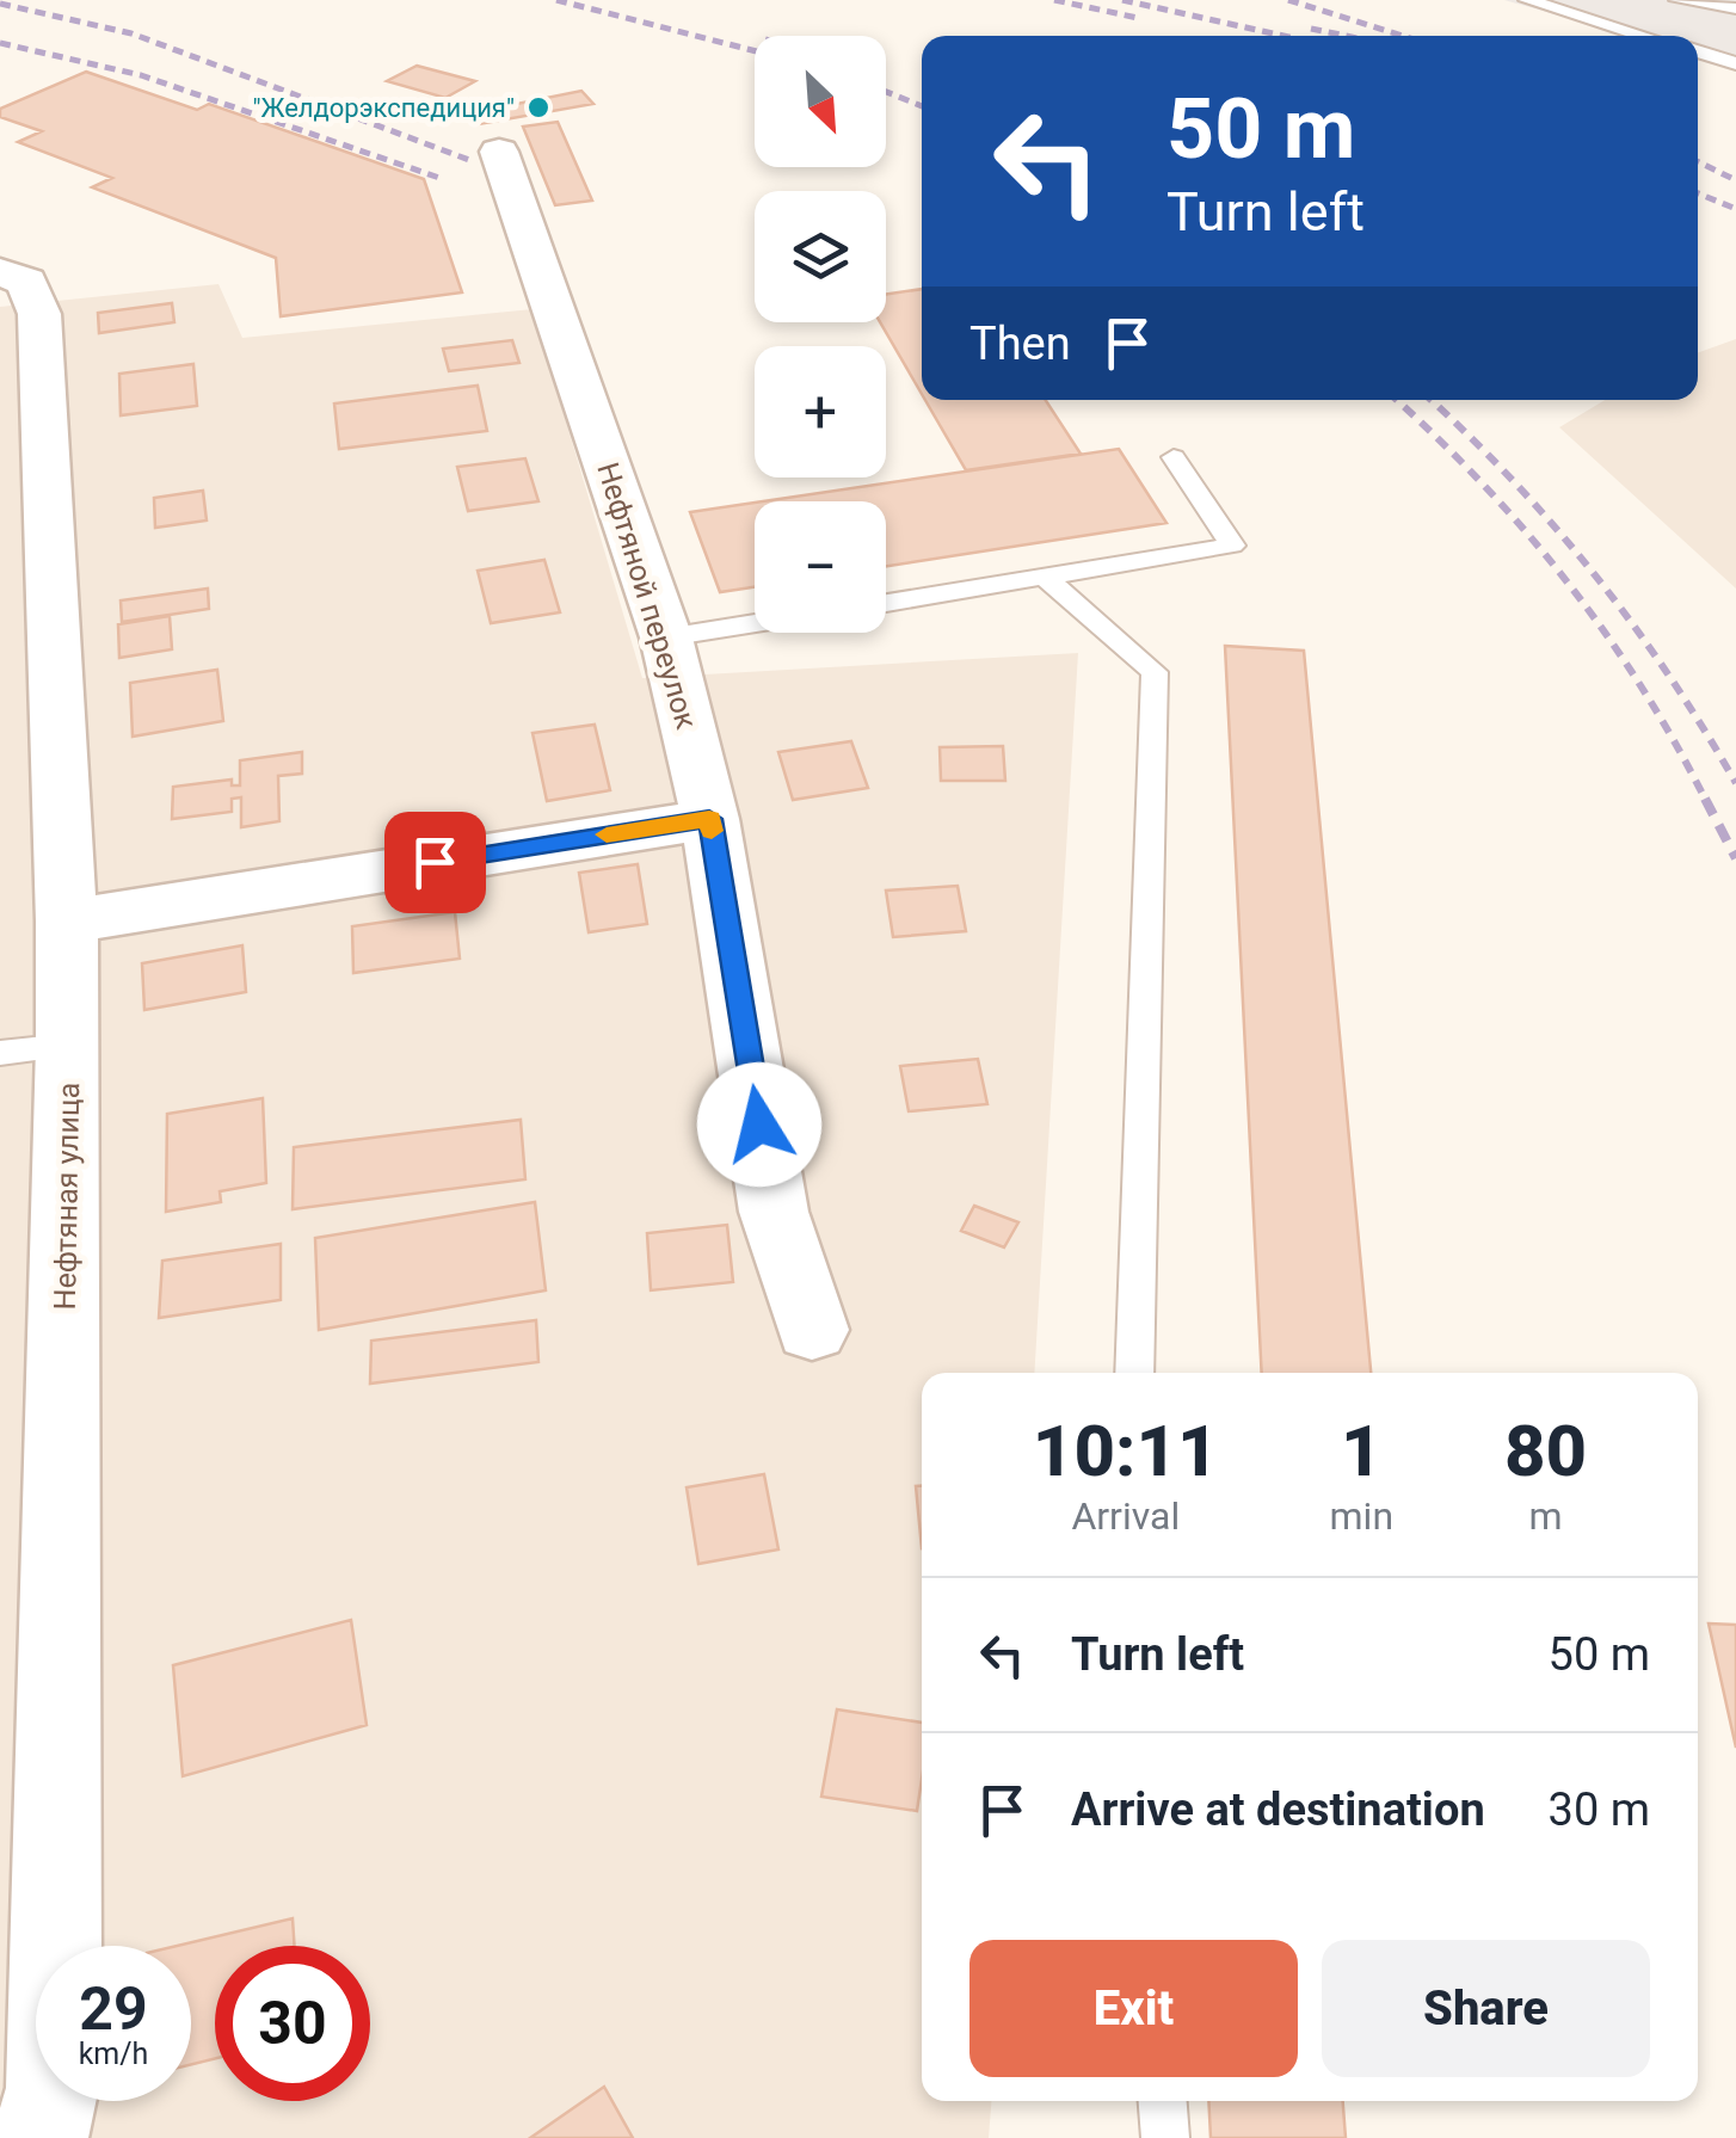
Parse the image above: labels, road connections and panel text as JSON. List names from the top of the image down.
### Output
{
  "streets": {
    "street": ["Нефтяной переулок", "Нефтяная улица"]
  },
  "places": ["\"Желдорэкспедиция\""],
  "north": "bottom right",
  "page": {
    "map_buttons": ["+", "−"],
    "turn": ["50 m", "Turn left"],
    "then": "Then",
    "eta": [
      "10:11",
      "Arrival",
      "1",
      "min",
      "80",
      "m"
    ],
    "list": [
      {
        "name": "Turn left",
        "value": "50 m"
      },
      {
        "name": "Arrive at destination",
        "value": "30 m"
      }
    ],
    "buttons": ["Exit", "Share"],
    "speed": "29 km/h",
    "limit": "30"
  }
}
